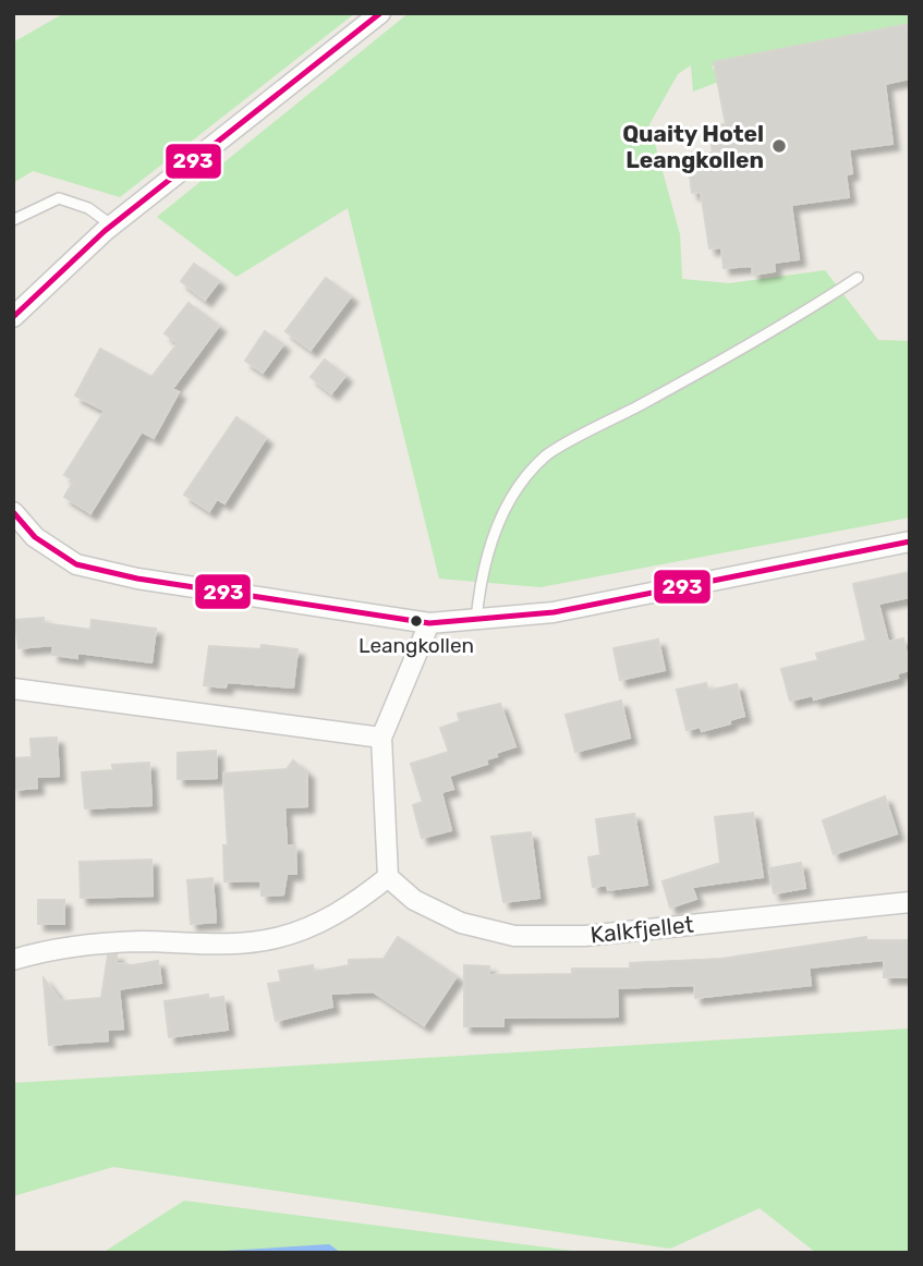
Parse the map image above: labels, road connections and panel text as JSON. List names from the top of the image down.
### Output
{
  "streets": {
    "street": ["Kalkfjellet"]
  },
  "places": ["Quaity Hotel Leangkollen", "Leangkollen"],
  "lines": ["transit line 293"]
}
